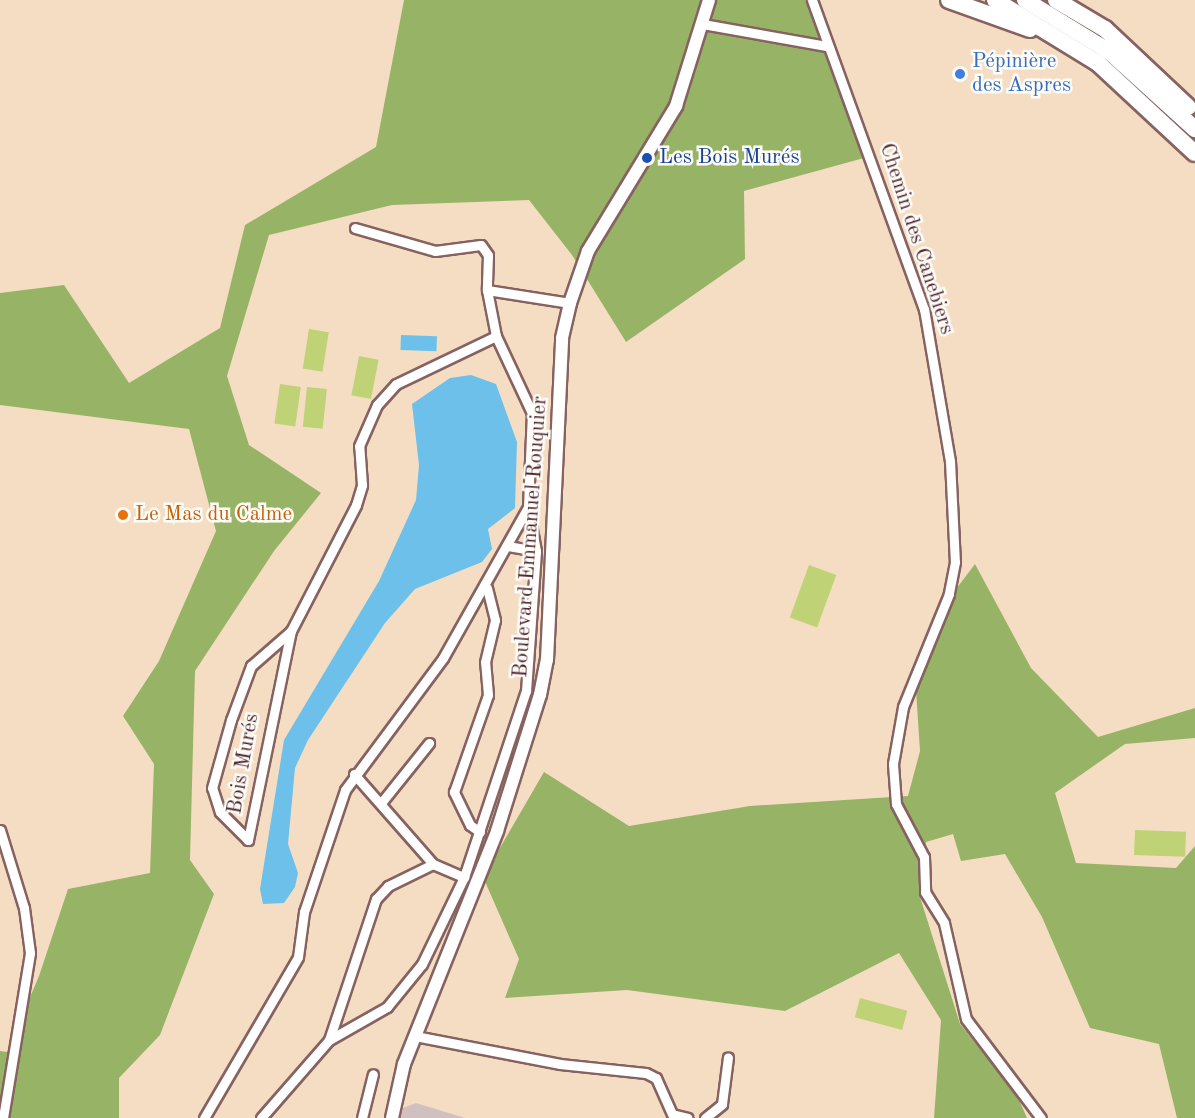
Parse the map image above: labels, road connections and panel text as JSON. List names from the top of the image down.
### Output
{
  "streets": {
    "street": ["Chemin des Canebiers", "Boulevard Emmanuel Rouquier", "Bois Murés"]
  },
  "places": ["Pépinière des Aspres", "Les Bois Murés", "Le Mas du Calme"]
}
